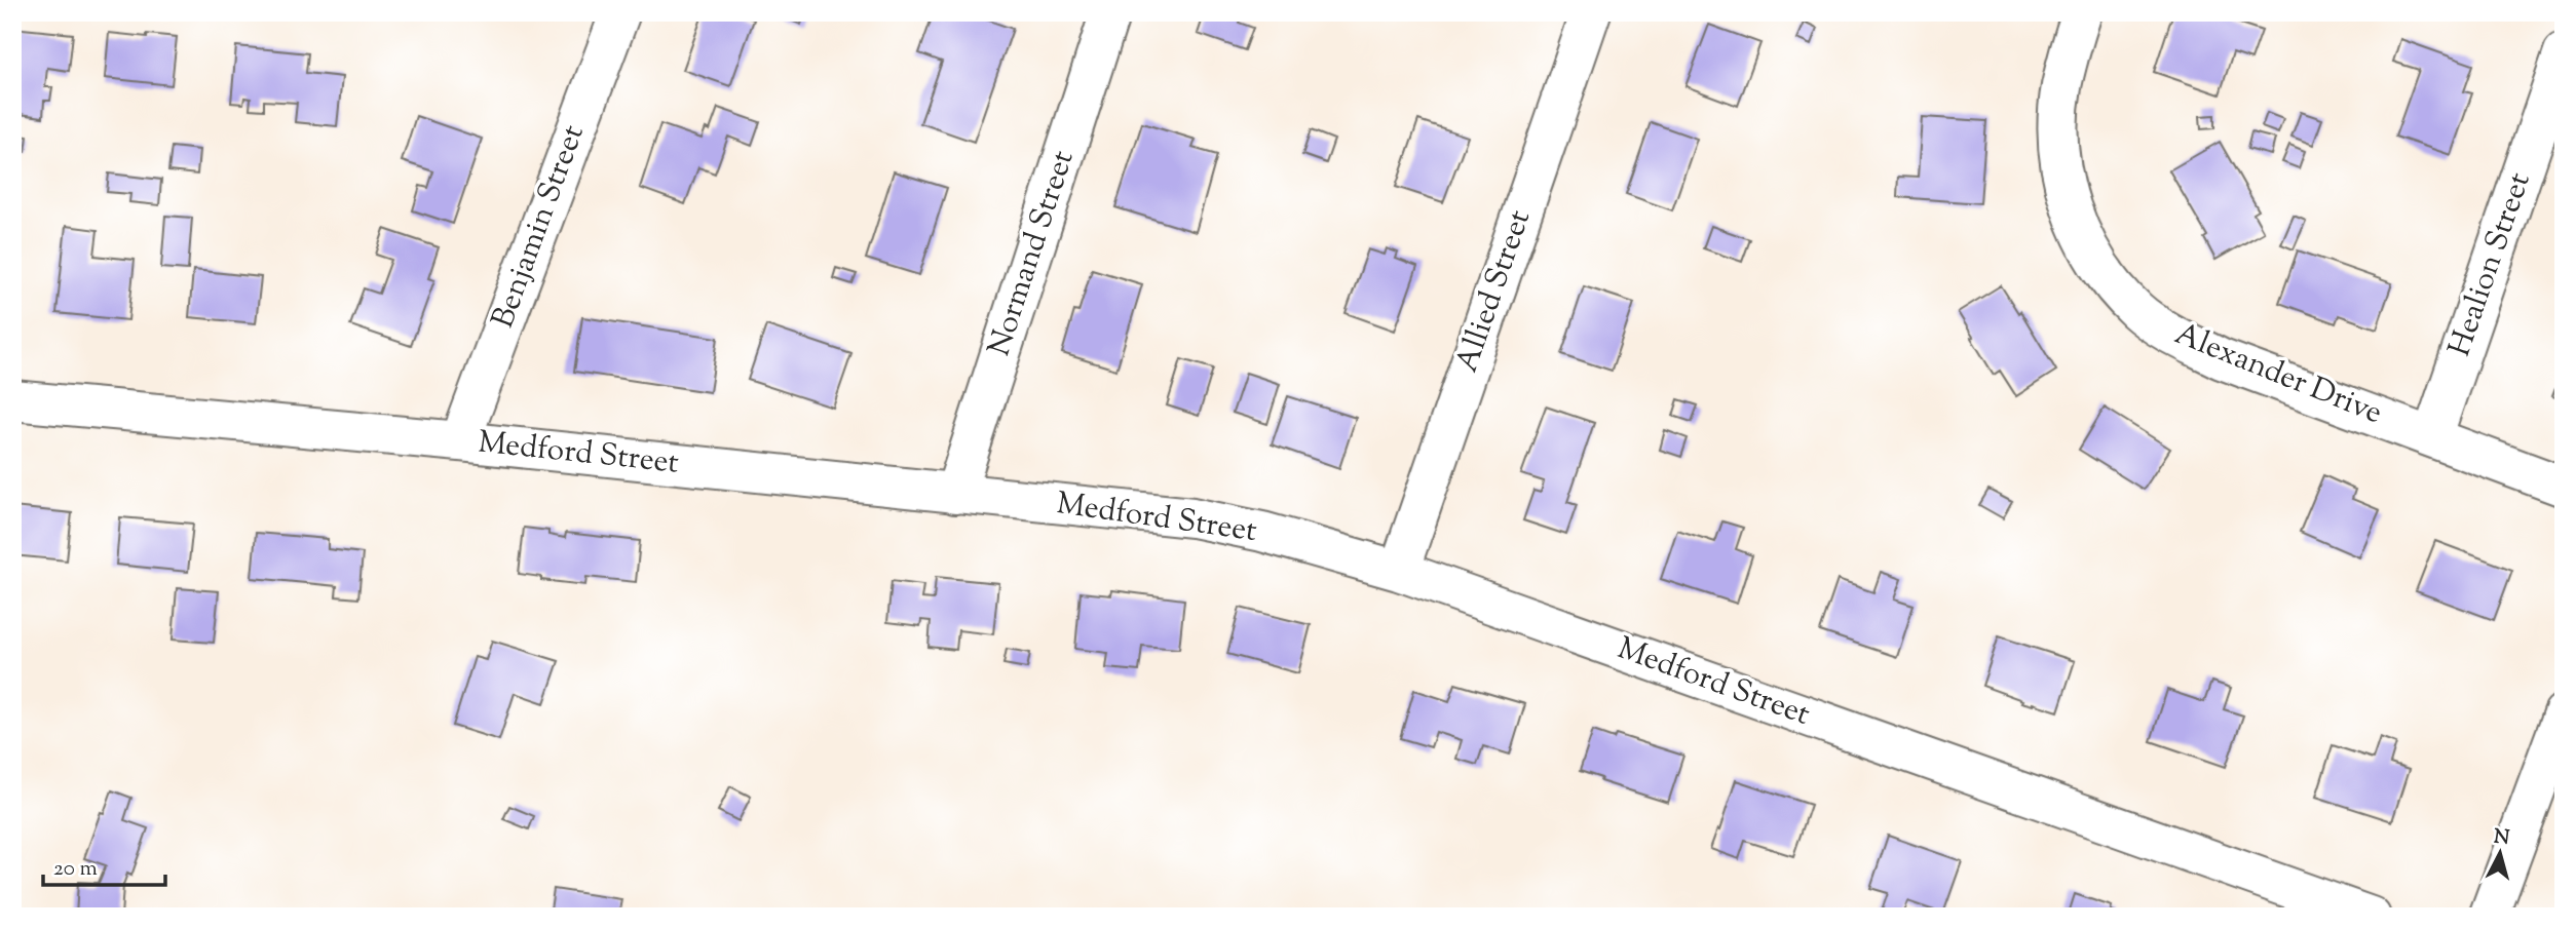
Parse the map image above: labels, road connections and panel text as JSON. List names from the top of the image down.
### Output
{
  "streets": {
    "street": [
      "Benjamin Street",
      "Normand Street",
      "Healion Street",
      "Allied Street",
      "Alexander Drive",
      "Medford Street"
    ]
  },
  "crossings": [
    ["Benjamin Street", "Medford Street"],
    ["Normand Street", "Medford Street"],
    ["Healion Street", "Alexander Drive"],
    ["Allied Street", "Medford Street"]
  ],
  "scale_bar": "20 m",
  "north": "top"
}
